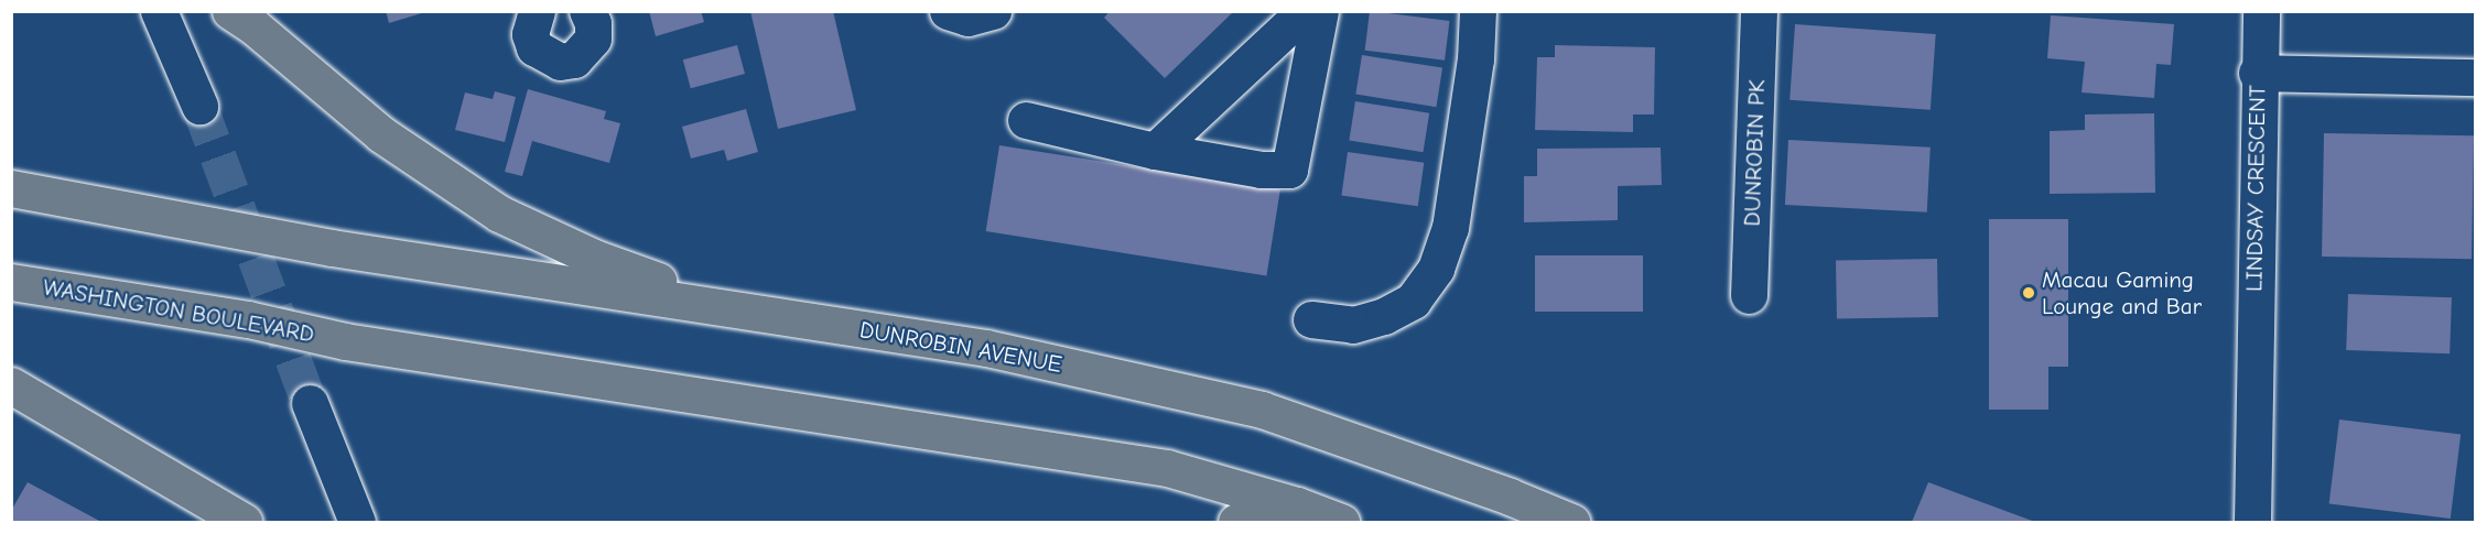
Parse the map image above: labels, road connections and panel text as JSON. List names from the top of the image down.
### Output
{
  "streets": {
    "highway": ["WASHINGTON BOULEVARD", "DUNROBIN AVENUE"],
    "street": ["DUNROBIN PK", "LINDSAY CRESCENT"]
  },
  "places": ["Macau Gaming Lounge and Bar"]
}
